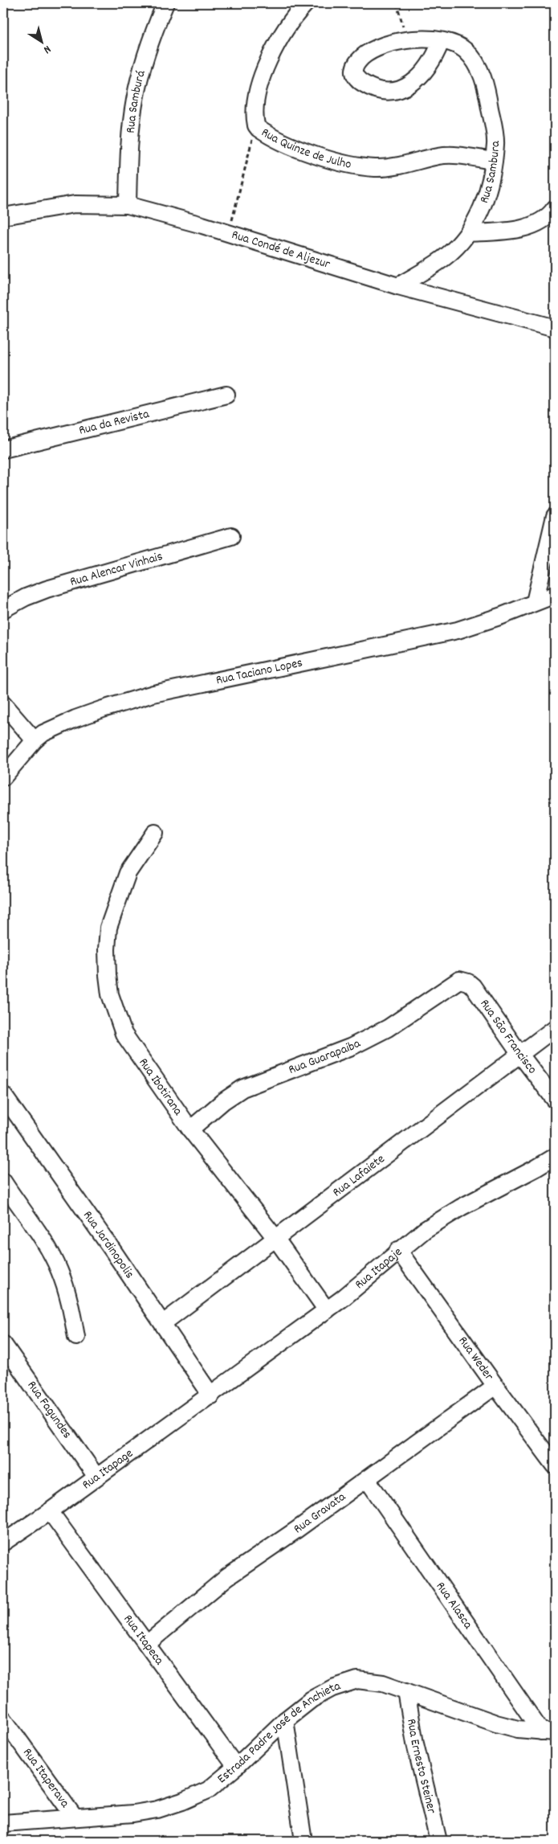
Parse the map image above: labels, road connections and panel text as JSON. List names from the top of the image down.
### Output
{
  "streets": {
    "street": [
      "Rua Samburá",
      "Rua Quinze de Julho",
      "Rua Sambura",
      "Rua Condé de Aljezur",
      "Rua da Revista",
      "Rua Alencar Vinhais",
      "Rua Taciano Lopes",
      "Rua São Francisco",
      "Rua Guarapaiba",
      "Rua Ibotirana",
      "Rua Lafaiete",
      "Rua Jardinopolis",
      "Rua Itapaje",
      "Rua Weder",
      "Rua Fagundes",
      "Rua Itapage",
      "Rua Gravata",
      "Rua Alasca",
      "Rua Itapeca",
      "Estrada Padre José de Anchieta",
      "Rua Ernesto Steiner",
      "Rua Itaperava"
    ]
  },
  "crossings": [
    ["Rua Samburá", "Rua Condé de Aljezur"],
    ["Rua Quinze de Julho", "Rua Sambura"],
    ["Rua Sambura", "Rua Condé de Aljezur"],
    ["Rua São Francisco", "Rua Guarapaiba"],
    ["Rua São Francisco", "Rua Lafaiete"],
    ["Rua Guarapaiba", "Rua Ibotirana"],
    ["Rua Ibotirana", "Rua Lafaiete"],
    ["Rua Ibotirana", "Rua Itapaje"],
    ["Rua Lafaiete", "Rua Jardinopolis"],
    ["Rua Jardinopolis", "Rua Itapaje"],
    ["Rua Jardinopolis", "Rua Itapage"],
    ["Rua Itapaje", "Rua Weder"],
    ["Rua Itapaje", "Rua Itapage"],
    ["Rua Weder", "Rua Gravata"],
    ["Rua Fagundes", "Rua Itapage"],
    ["Rua Itapage", "Rua Itapeca"],
    ["Rua Gravata", "Rua Alasca"],
    ["Rua Gravata", "Rua Itapeca"],
    ["Rua Alasca", "Estrada Padre José de Anchieta"],
    ["Rua Itapeca", "Estrada Padre José de Anchieta"],
    ["Estrada Padre José de Anchieta", "Rua Ernesto Steiner"],
    ["Estrada Padre José de Anchieta", "Rua Itaperava"]
  ],
  "north": "bottom right"
}
